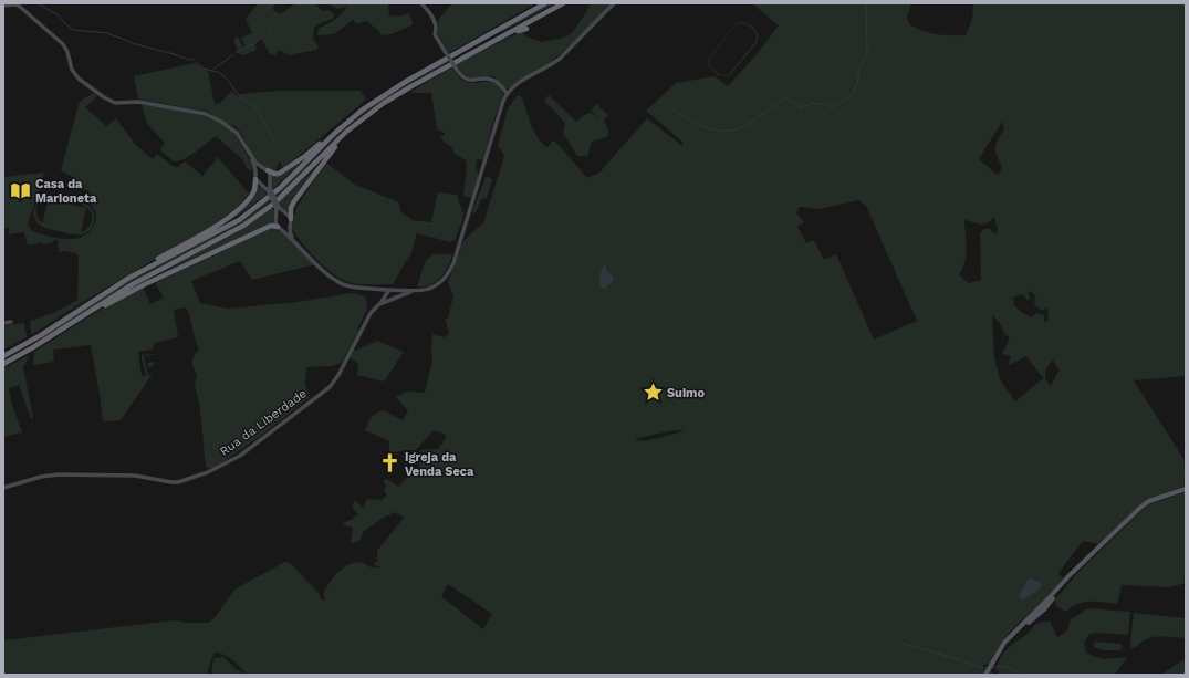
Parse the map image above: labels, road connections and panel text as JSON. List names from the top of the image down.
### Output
{
  "streets": {
    "main road": ["Rua da Liberdade"]
  },
  "places": {
    "library": ["Casa da Marioneta"],
    "place": ["Suimo"],
    "church": ["Igreja da Venda Seca"]
  }
}
